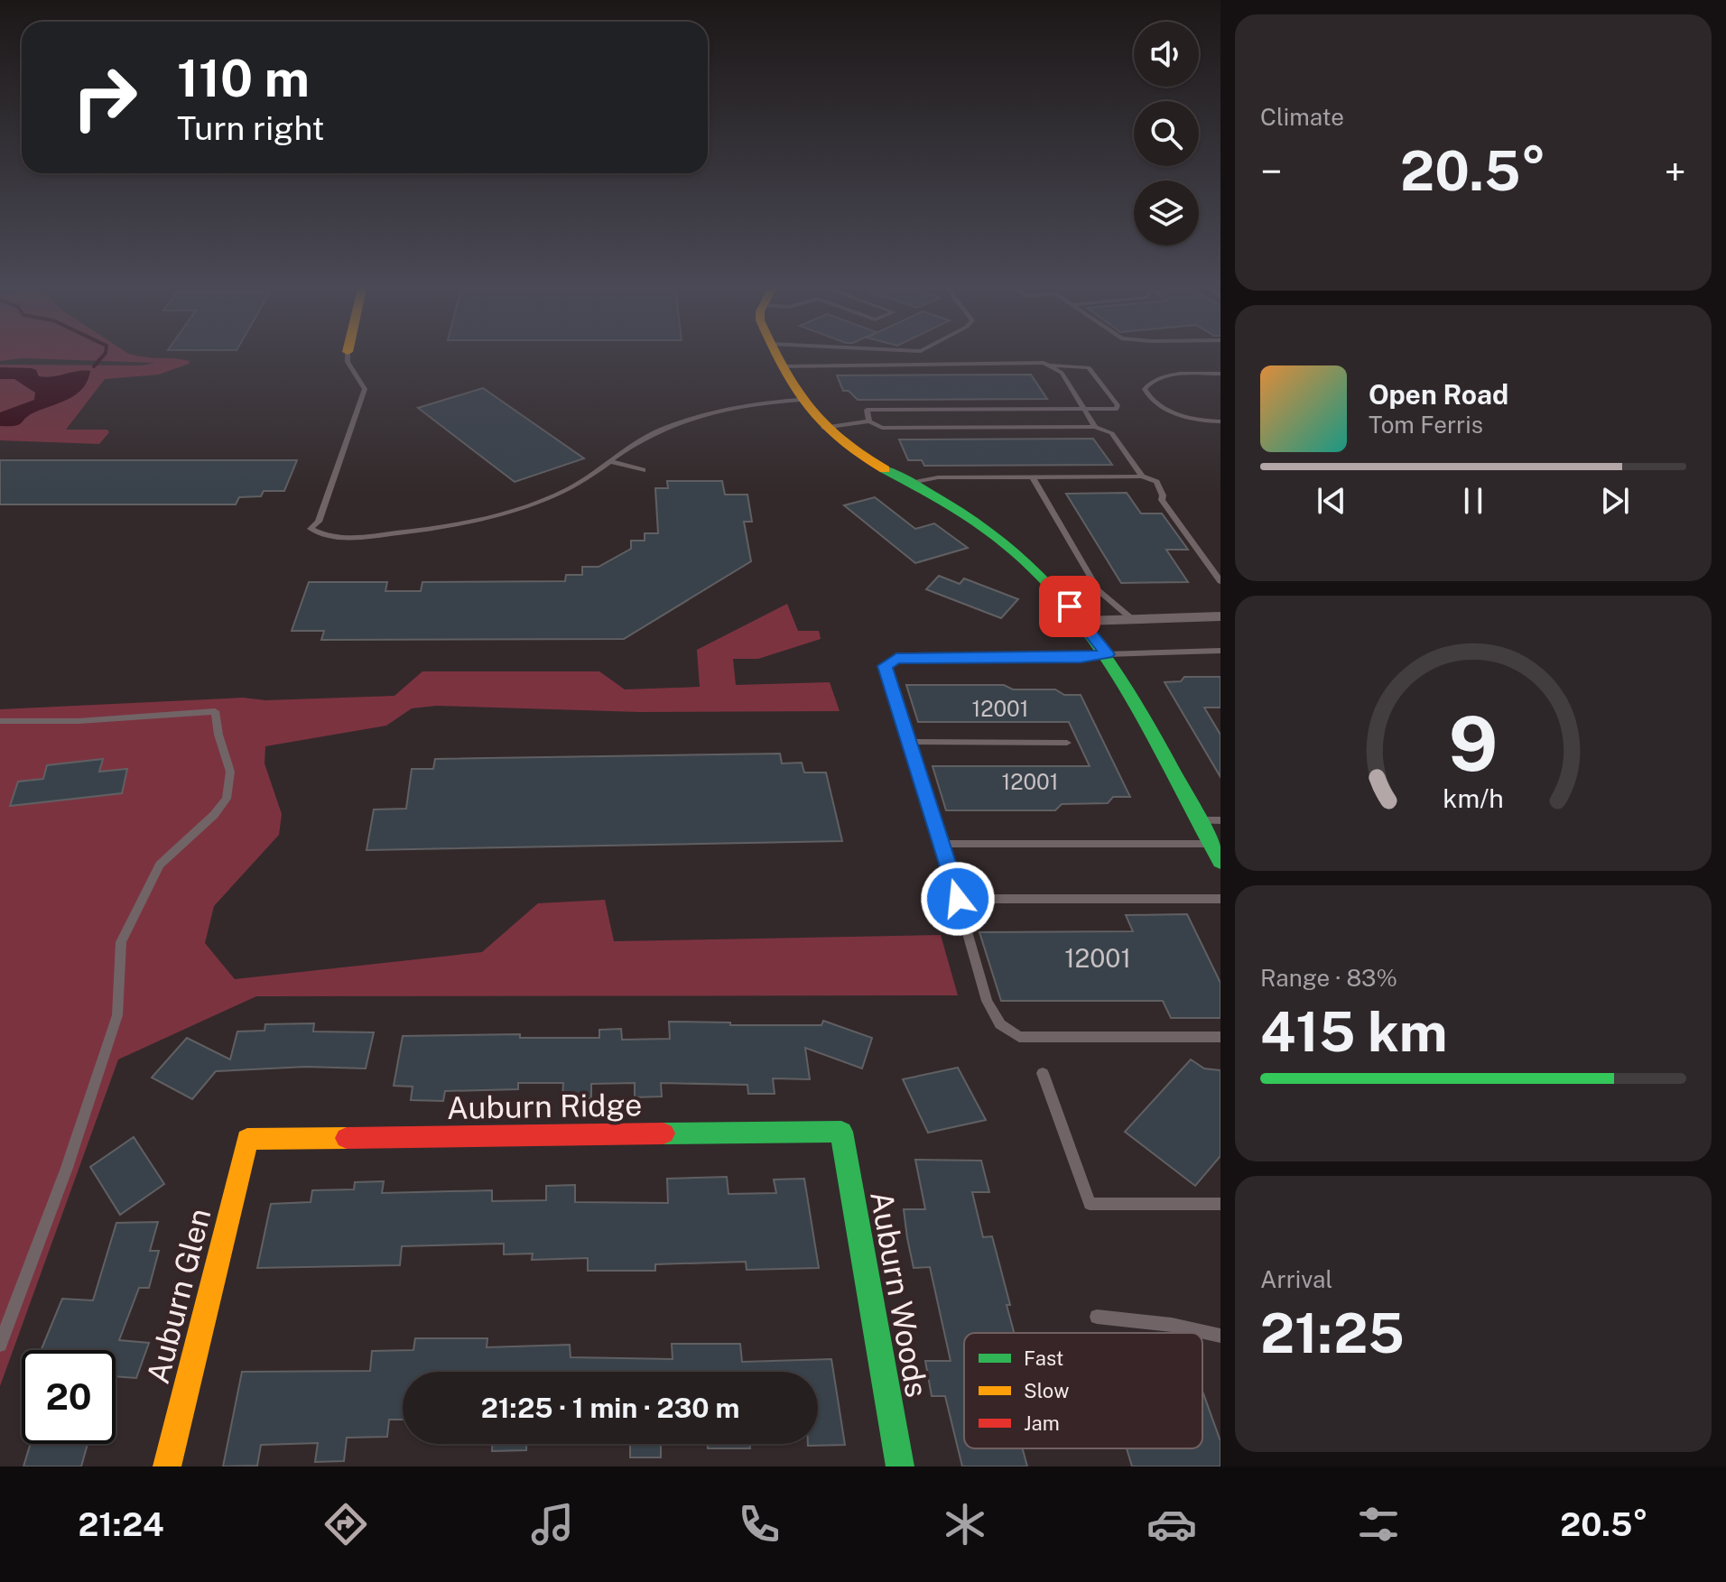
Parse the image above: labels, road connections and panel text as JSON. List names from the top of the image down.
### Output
{
  "streets": {
    "street": ["Auburn Ridge", "Auburn Woods", "Auburn Glen"]
  },
  "crossings": [
    ["Auburn Ridge", "Auburn Woods"],
    ["Auburn Ridge", "Auburn Glen"]
  ],
  "house_numbers": ["12001", "12001", "12001"],
  "legend": ["Fast", "Slow", "Jam"],
  "page": {
    "tile": [
      "Climate",
      ["Range · 83%", "415 km"],
      ["Arrival", "21:25"]
    ],
    "turn": ["110 m", "Turn right"],
    "heat": ["−", "20.5°", "+"],
    "song": ["Open Road", "Tom Ferris"],
    "limit": "20",
    "trip": "21:25 · 1 min · 230 m",
    "tabs": ["21:24", "20.5°"],
    "gauge": ["9", "km/h"]
  }
}
